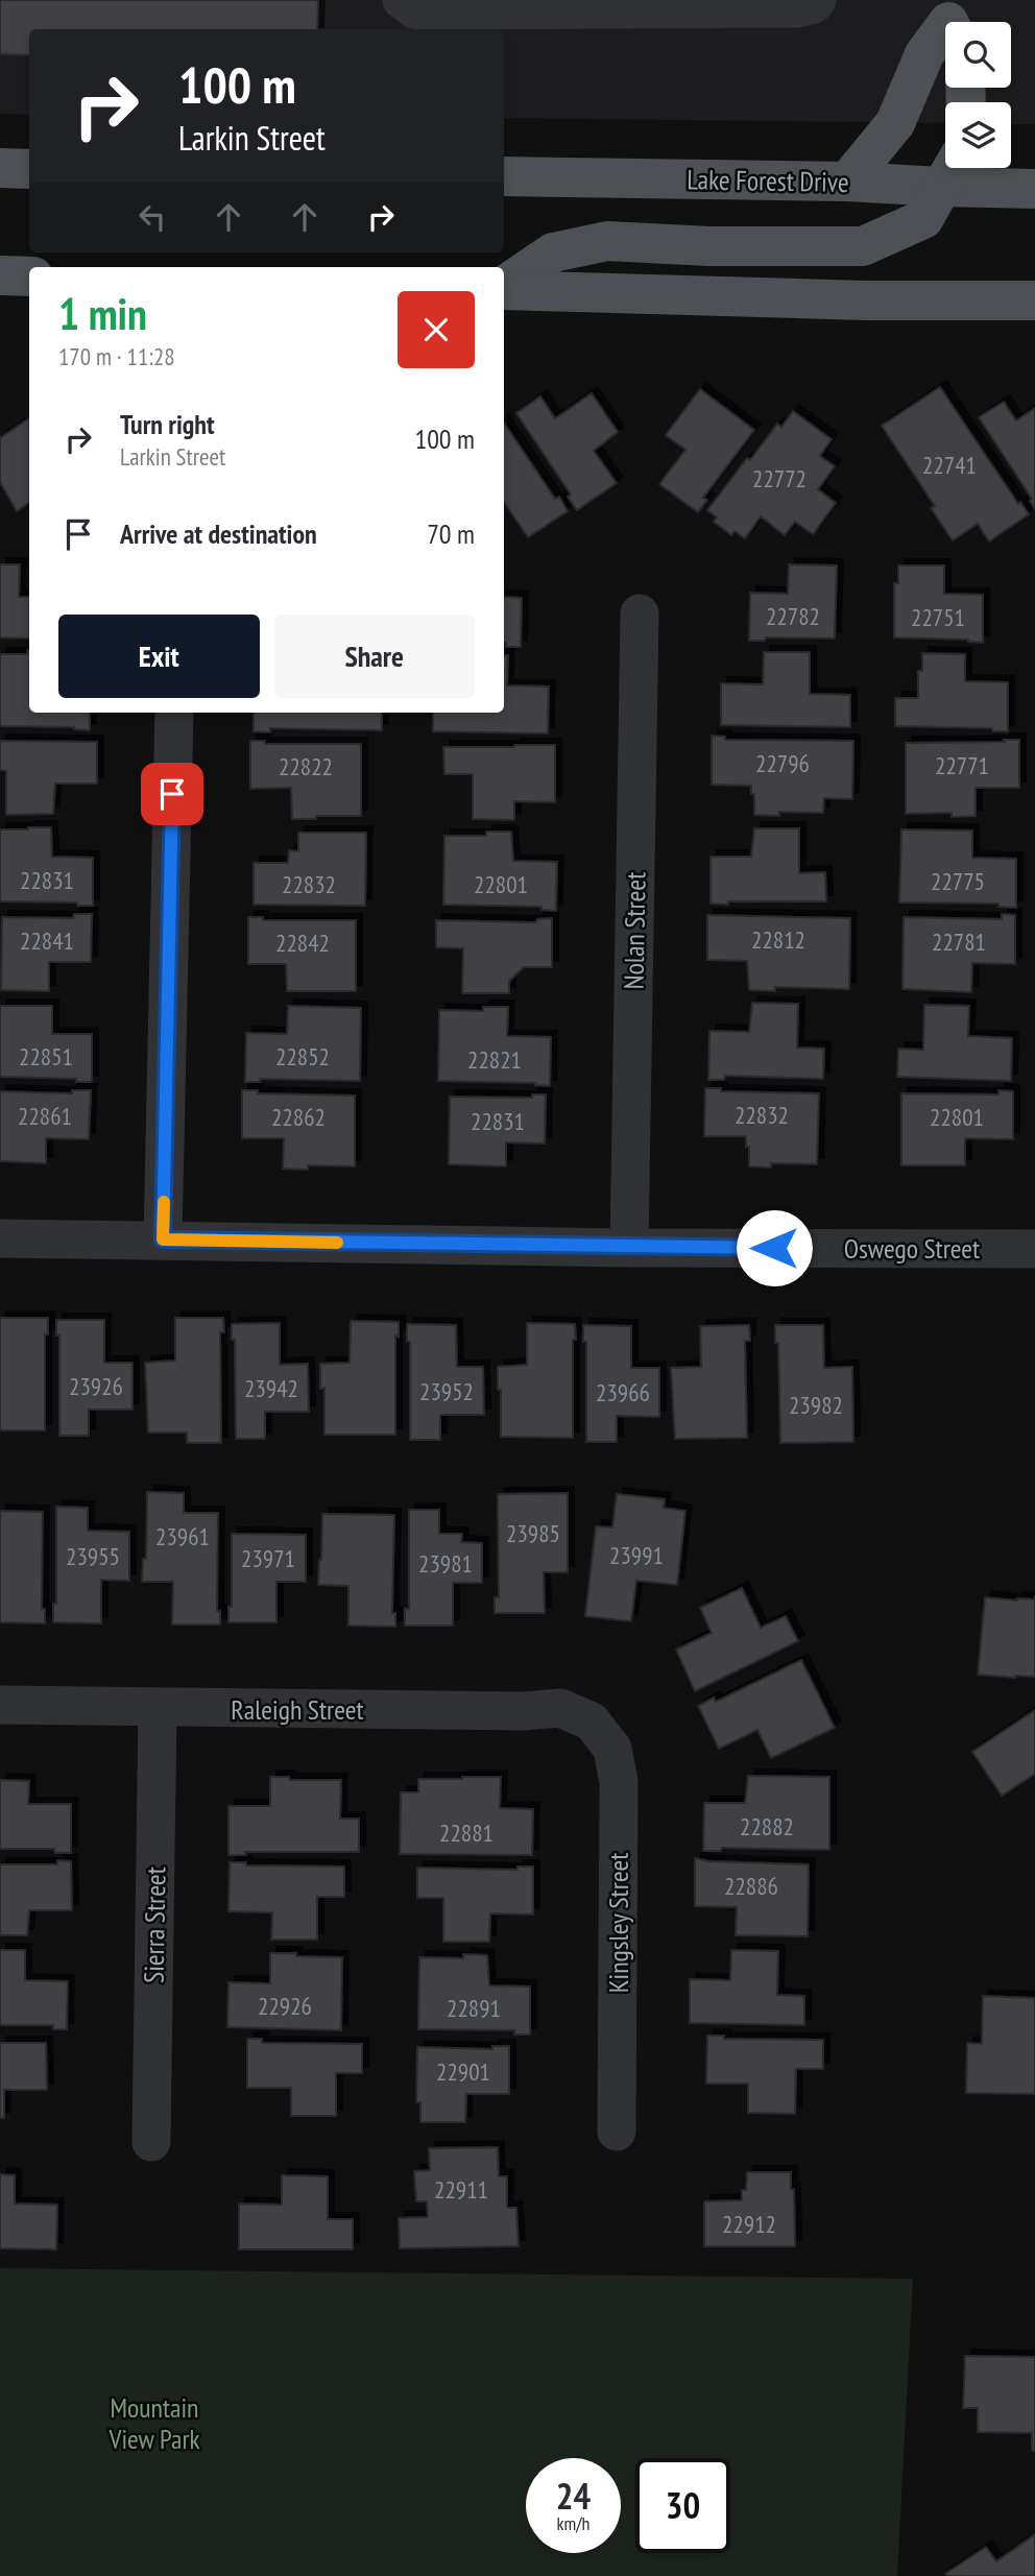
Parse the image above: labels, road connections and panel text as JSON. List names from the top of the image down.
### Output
{
  "streets": {
    "main road": ["Lake Forest Drive"],
    "street": [
      "Nolan Street",
      "Oswego Street",
      "Raleigh Street",
      "Kingsley Street",
      "Sierra Street"
    ]
  },
  "crossings": [
    ["Nolan Street", "Oswego Street"],
    ["Raleigh Street", "Kingsley Street"],
    ["Raleigh Street", "Sierra Street"]
  ],
  "parks": ["Mountain View Park"],
  "house_numbers": [
    "22741",
    "22772",
    "22782",
    "22751",
    "22796",
    "22771",
    "22822",
    "22831",
    "22775",
    "22832",
    "22801",
    "22812",
    "22841",
    "22781",
    "22842",
    "22851",
    "22852",
    "22821",
    "22832",
    "22861",
    "22862",
    "22801",
    "22831",
    "23926",
    "23942",
    "23952",
    "23966",
    "23982",
    "23985",
    "23961",
    "23991",
    "23955",
    "23971",
    "23981",
    "22882",
    "22881",
    "22886",
    "22926",
    "22891",
    "22901",
    "22911",
    "22912"
  ],
  "page": {
    "turn": ["100 m", "Larkin Street"],
    "heading": ["1 min", "170 m · 11:28"],
    "list": [
      {
        "name": "Turn right",
        "note": "Larkin Street",
        "value": "100 m"
      },
      {
        "name": "Arrive at destination",
        "value": "70 m"
      }
    ],
    "buttons": ["Exit", "Share"],
    "speed": "24 km/h",
    "limit": "30"
  }
}
